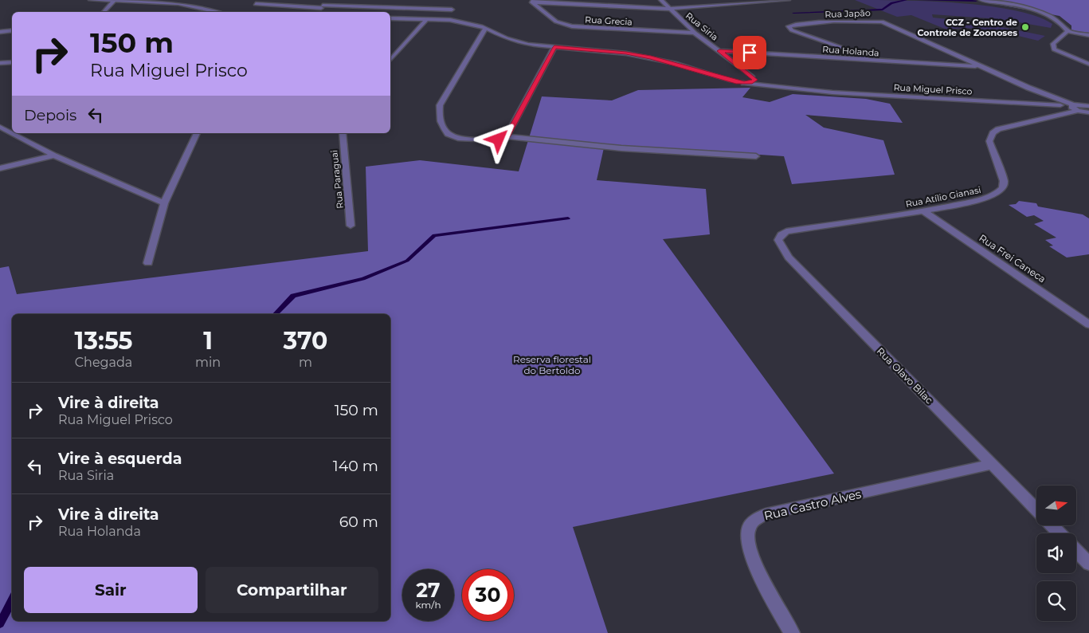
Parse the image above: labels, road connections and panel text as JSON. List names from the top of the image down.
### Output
{
  "streets": {
    "street": [
      "Rua Japão",
      "Rua Grecia",
      "Rua Siria",
      "Rua Holanda",
      "Rua Miguel Prisco",
      "Rua Paraguai",
      "Rua Atílio Gianasi",
      "Rua Frei Caneca",
      "Rua Olavo Bilac",
      "Rua Castro Alves"
    ]
  },
  "crossings": [
    ["Rua Japão", "Rua Holanda"],
    ["Rua Japão", "Rua Miguel Prisco"],
    ["Rua Japão", "Rua Atílio Gianasi"],
    ["Rua Grecia", "Rua Siria"],
    ["Rua Siria", "Rua Holanda"],
    ["Rua Siria", "Rua Miguel Prisco"],
    ["Rua Miguel Prisco", "Rua Atílio Gianasi"],
    ["Rua Atílio Gianasi", "Rua Frei Caneca"],
    ["Rua Atílio Gianasi", "Rua Olavo Bilac"],
    ["Rua Olavo Bilac", "Rua Castro Alves"]
  ],
  "parks": ["Reserva florestal do Bertoldo"],
  "places": ["CCZ - Centro de Controle de Zoonoses"],
  "north": "right",
  "page": {
    "turn": ["150 m", "Rua Miguel Prisco"],
    "then": "Depois",
    "eta": [
      "13:55",
      "Chegada",
      "1",
      "min",
      "370",
      "m"
    ],
    "list": [
      {
        "name": "Vire à direita",
        "note": "Rua Miguel Prisco",
        "value": "150 m"
      },
      {
        "name": "Vire à esquerda",
        "note": "Rua Siria",
        "value": "140 m"
      },
      {
        "name": "Vire à direita",
        "note": "Rua Holanda",
        "value": "60 m"
      }
    ],
    "buttons": ["Sair", "Compartilhar"],
    "speed": "27 km/h",
    "limit": "30"
  }
}
